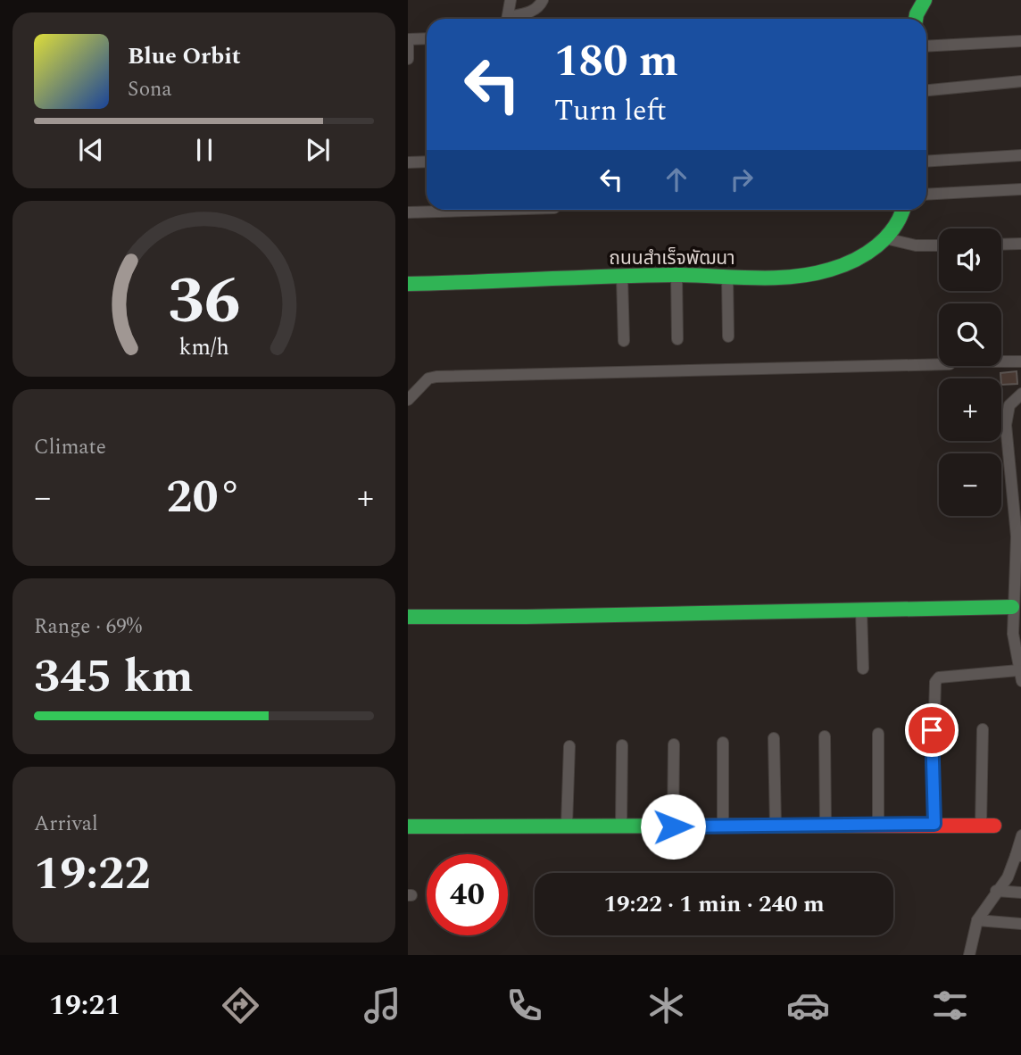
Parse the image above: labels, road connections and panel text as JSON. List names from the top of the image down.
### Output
{
  "streets": {
    "street": ["ถนนสำเร็จพัฒนา"]
  },
  "page": {
    "turn": ["180 m", "Turn left"],
    "song": ["Blue Orbit", "Sona"],
    "map_buttons": ["+", "−"],
    "tile": [
      "Climate",
      ["Range · 69%", "345 km"],
      ["Arrival", "19:22"]
    ],
    "heat": ["−", "20°", "+"],
    "limit": "40",
    "trip": "19:22 · 1 min · 240 m",
    "tabs": "19:21",
    "gauge": ["36", "km/h"]
  }
}
